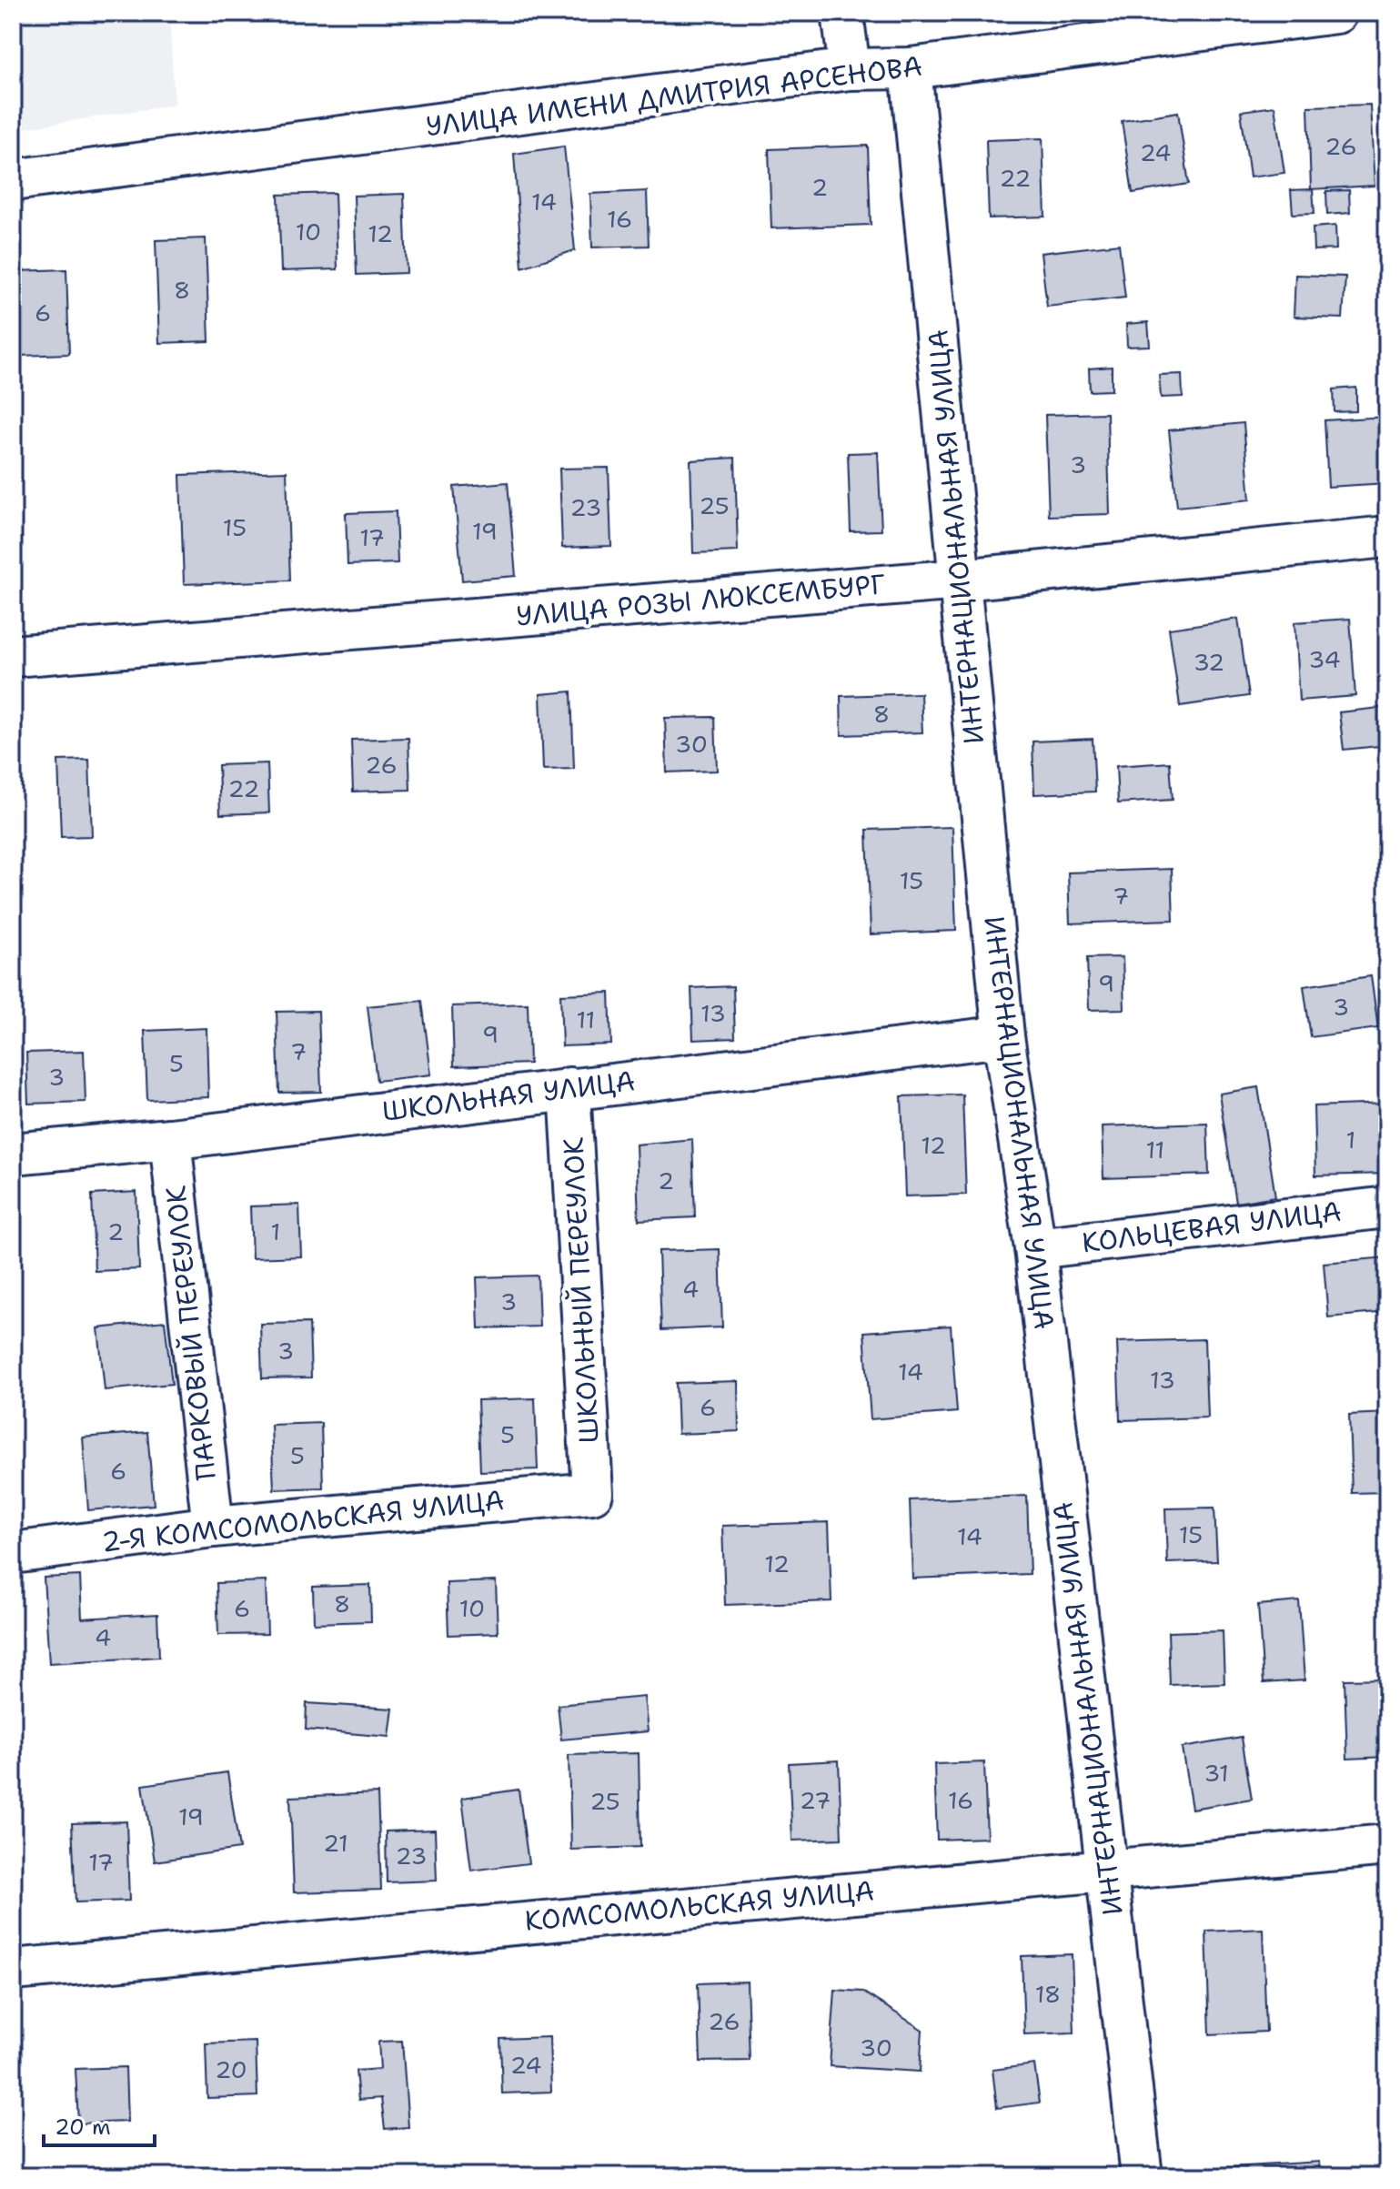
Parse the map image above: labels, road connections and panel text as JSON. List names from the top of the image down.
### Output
{
  "streets": {
    "street": [
      "УЛИЦА ИМЕНИ ДМИТРИЯ АРСЕНОВА",
      "ИНТЕРНАЦИОНАЛЬНАЯ УЛИЦА",
      "УЛИЦА РОЗЫ ЛЮКСЕМБУРГ",
      "ШКОЛЬНАЯ УЛИЦА",
      "КОЛЬЦЕВАЯ УЛИЦА",
      "ШКОЛЬНЫЙ ПЕРЕУЛОК",
      "ПАРКОВЫЙ ПЕРЕУЛОК",
      "2-Я КОМСОМОЛЬСКАЯ УЛИЦА",
      "КОМСОМОЛЬСКАЯ УЛИЦА"
    ]
  },
  "crossings": [
    ["УЛИЦА ИМЕНИ ДМИТРИЯ АРСЕНОВА", "ИНТЕРНАЦИОНАЛЬНАЯ УЛИЦА"],
    ["ИНТЕРНАЦИОНАЛЬНАЯ УЛИЦА", "УЛИЦА РОЗЫ ЛЮКСЕМБУРГ"],
    ["ИНТЕРНАЦИОНАЛЬНАЯ УЛИЦА", "ШКОЛЬНАЯ УЛИЦА"],
    ["ИНТЕРНАЦИОНАЛЬНАЯ УЛИЦА", "КОЛЬЦЕВАЯ УЛИЦА"],
    ["ИНТЕРНАЦИОНАЛЬНАЯ УЛИЦА", "КОМСОМОЛЬСКАЯ УЛИЦА"],
    ["ШКОЛЬНАЯ УЛИЦА", "ШКОЛЬНЫЙ ПЕРЕУЛОК"],
    ["ШКОЛЬНАЯ УЛИЦА", "ПАРКОВЫЙ ПЕРЕУЛОК"],
    ["ШКОЛЬНЫЙ ПЕРЕУЛОК", "2-Я КОМСОМОЛЬСКАЯ УЛИЦА"],
    ["ПАРКОВЫЙ ПЕРЕУЛОК", "2-Я КОМСОМОЛЬСКАЯ УЛИЦА"]
  ],
  "house_numbers": [
    "26",
    "24",
    "22",
    "2",
    "14",
    "16",
    "10",
    "12",
    "8",
    "6",
    "3",
    "25",
    "23",
    "15",
    "19",
    "17",
    "34",
    "32",
    "8",
    "30",
    "26",
    "22",
    "15",
    "7",
    "9",
    "3",
    "13",
    "11",
    "9",
    "7",
    "5",
    "3",
    "1",
    "12",
    "11",
    "2",
    "2",
    "1",
    "4",
    "3",
    "3",
    "14",
    "13",
    "6",
    "5",
    "5",
    "6",
    "15",
    "14",
    "12",
    "8",
    "6",
    "10",
    "4",
    "31",
    "27",
    "16",
    "25",
    "19",
    "21",
    "23",
    "17",
    "18",
    "26",
    "30",
    "24",
    "20"
  ],
  "scale_bar": "20 m"
}
